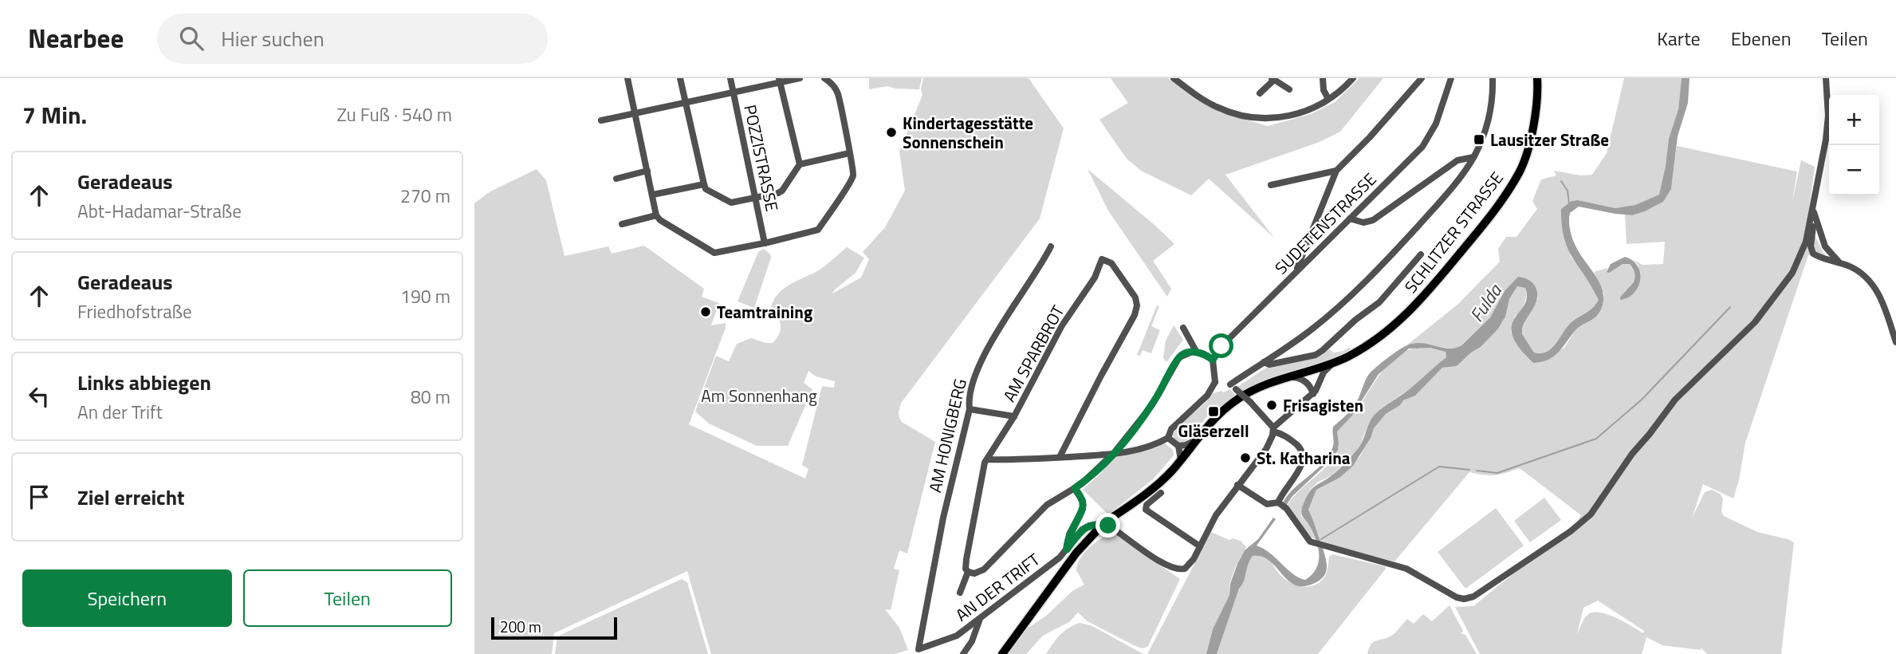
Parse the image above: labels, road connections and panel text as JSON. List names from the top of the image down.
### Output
{
  "streets": {
    "main road": ["SCHLITZER STRASSE"],
    "street": [
      "POZZISTRASSE",
      "SUDETENSTRASSE",
      "AM SPARBROT",
      "AM HONIGBERG",
      "AN DER TRIFT"
    ]
  },
  "crossings": [
    ["AM HONIGBERG", "AN DER TRIFT"]
  ],
  "water": ["Fulda"],
  "parks": ["Am Sonnenhang"],
  "places": {
    "other": [
      "Kindertagesstätte Sonnenschein",
      "Teamtraining",
      "Frisagisten",
      "St. Katharina"
    ],
    "transit": ["Lausitzer Straße", "Gläserzell"]
  },
  "scale_bar": "200 m",
  "page": {
    "header": "Nearbee",
    "search": "Hier suchen",
    "nav": ["Karte", "Ebenen", "Teilen"],
    "heading": ["7 Min.", "Zu Fuß · 540 m"],
    "map_buttons": ["+", "−"],
    "list": [
      ["Geradeaus", "Abt-Hadamar-Straße", "270 m"],
      ["Geradeaus", "Friedhofstraße", "190 m"],
      ["Links abbiegen", "An der Trift", "80 m"],
      "Ziel erreicht"
    ],
    "buttons": ["Speichern", "Teilen"],
    "scale": "200 m"
  }
}
